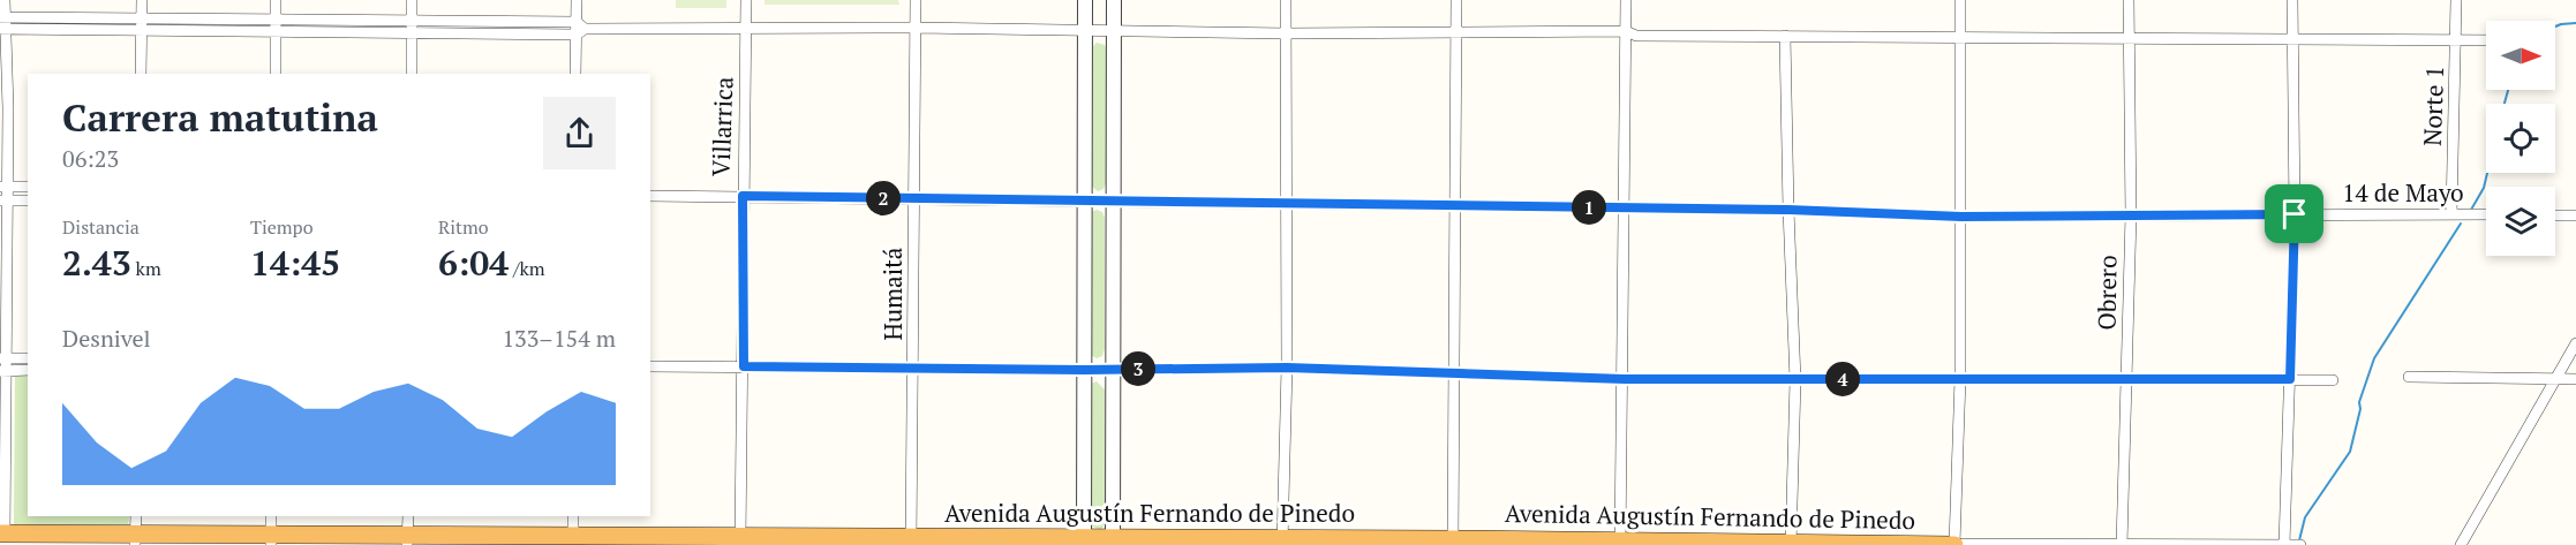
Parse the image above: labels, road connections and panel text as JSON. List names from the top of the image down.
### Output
{
  "streets": {
    "highway": ["Avenida Augustín Fernando de Pinedo"],
    "street": [
      "Norte 1",
      "Villarrica",
      "14 de Mayo",
      "Obrero",
      "Humaitá"
    ]
  },
  "crossings": [
    ["Norte 1", "14 de Mayo"],
    ["Villarrica", "14 de Mayo"],
    ["Villarrica", "Avenida Augustín Fernando de Pinedo"],
    ["14 de Mayo", "Obrero"],
    ["14 de Mayo", "Humaitá"],
    ["Obrero", "Avenida Augustín Fernando de Pinedo"],
    ["Humaitá", "Avenida Augustín Fernando de Pinedo"]
  ],
  "north": "right",
  "page": {
    "heading": ["Carrera matutina", "06:23"],
    "pins": [
      "2",
      "1",
      "3",
      "4"
    ],
    "stats": [
      ["Distancia", "2.43 km"],
      ["Tiempo", "14:45"],
      ["Ritmo", "6:04 /km"]
    ],
    "chart": ["Desnivel", "133–154 m"]
  }
}
